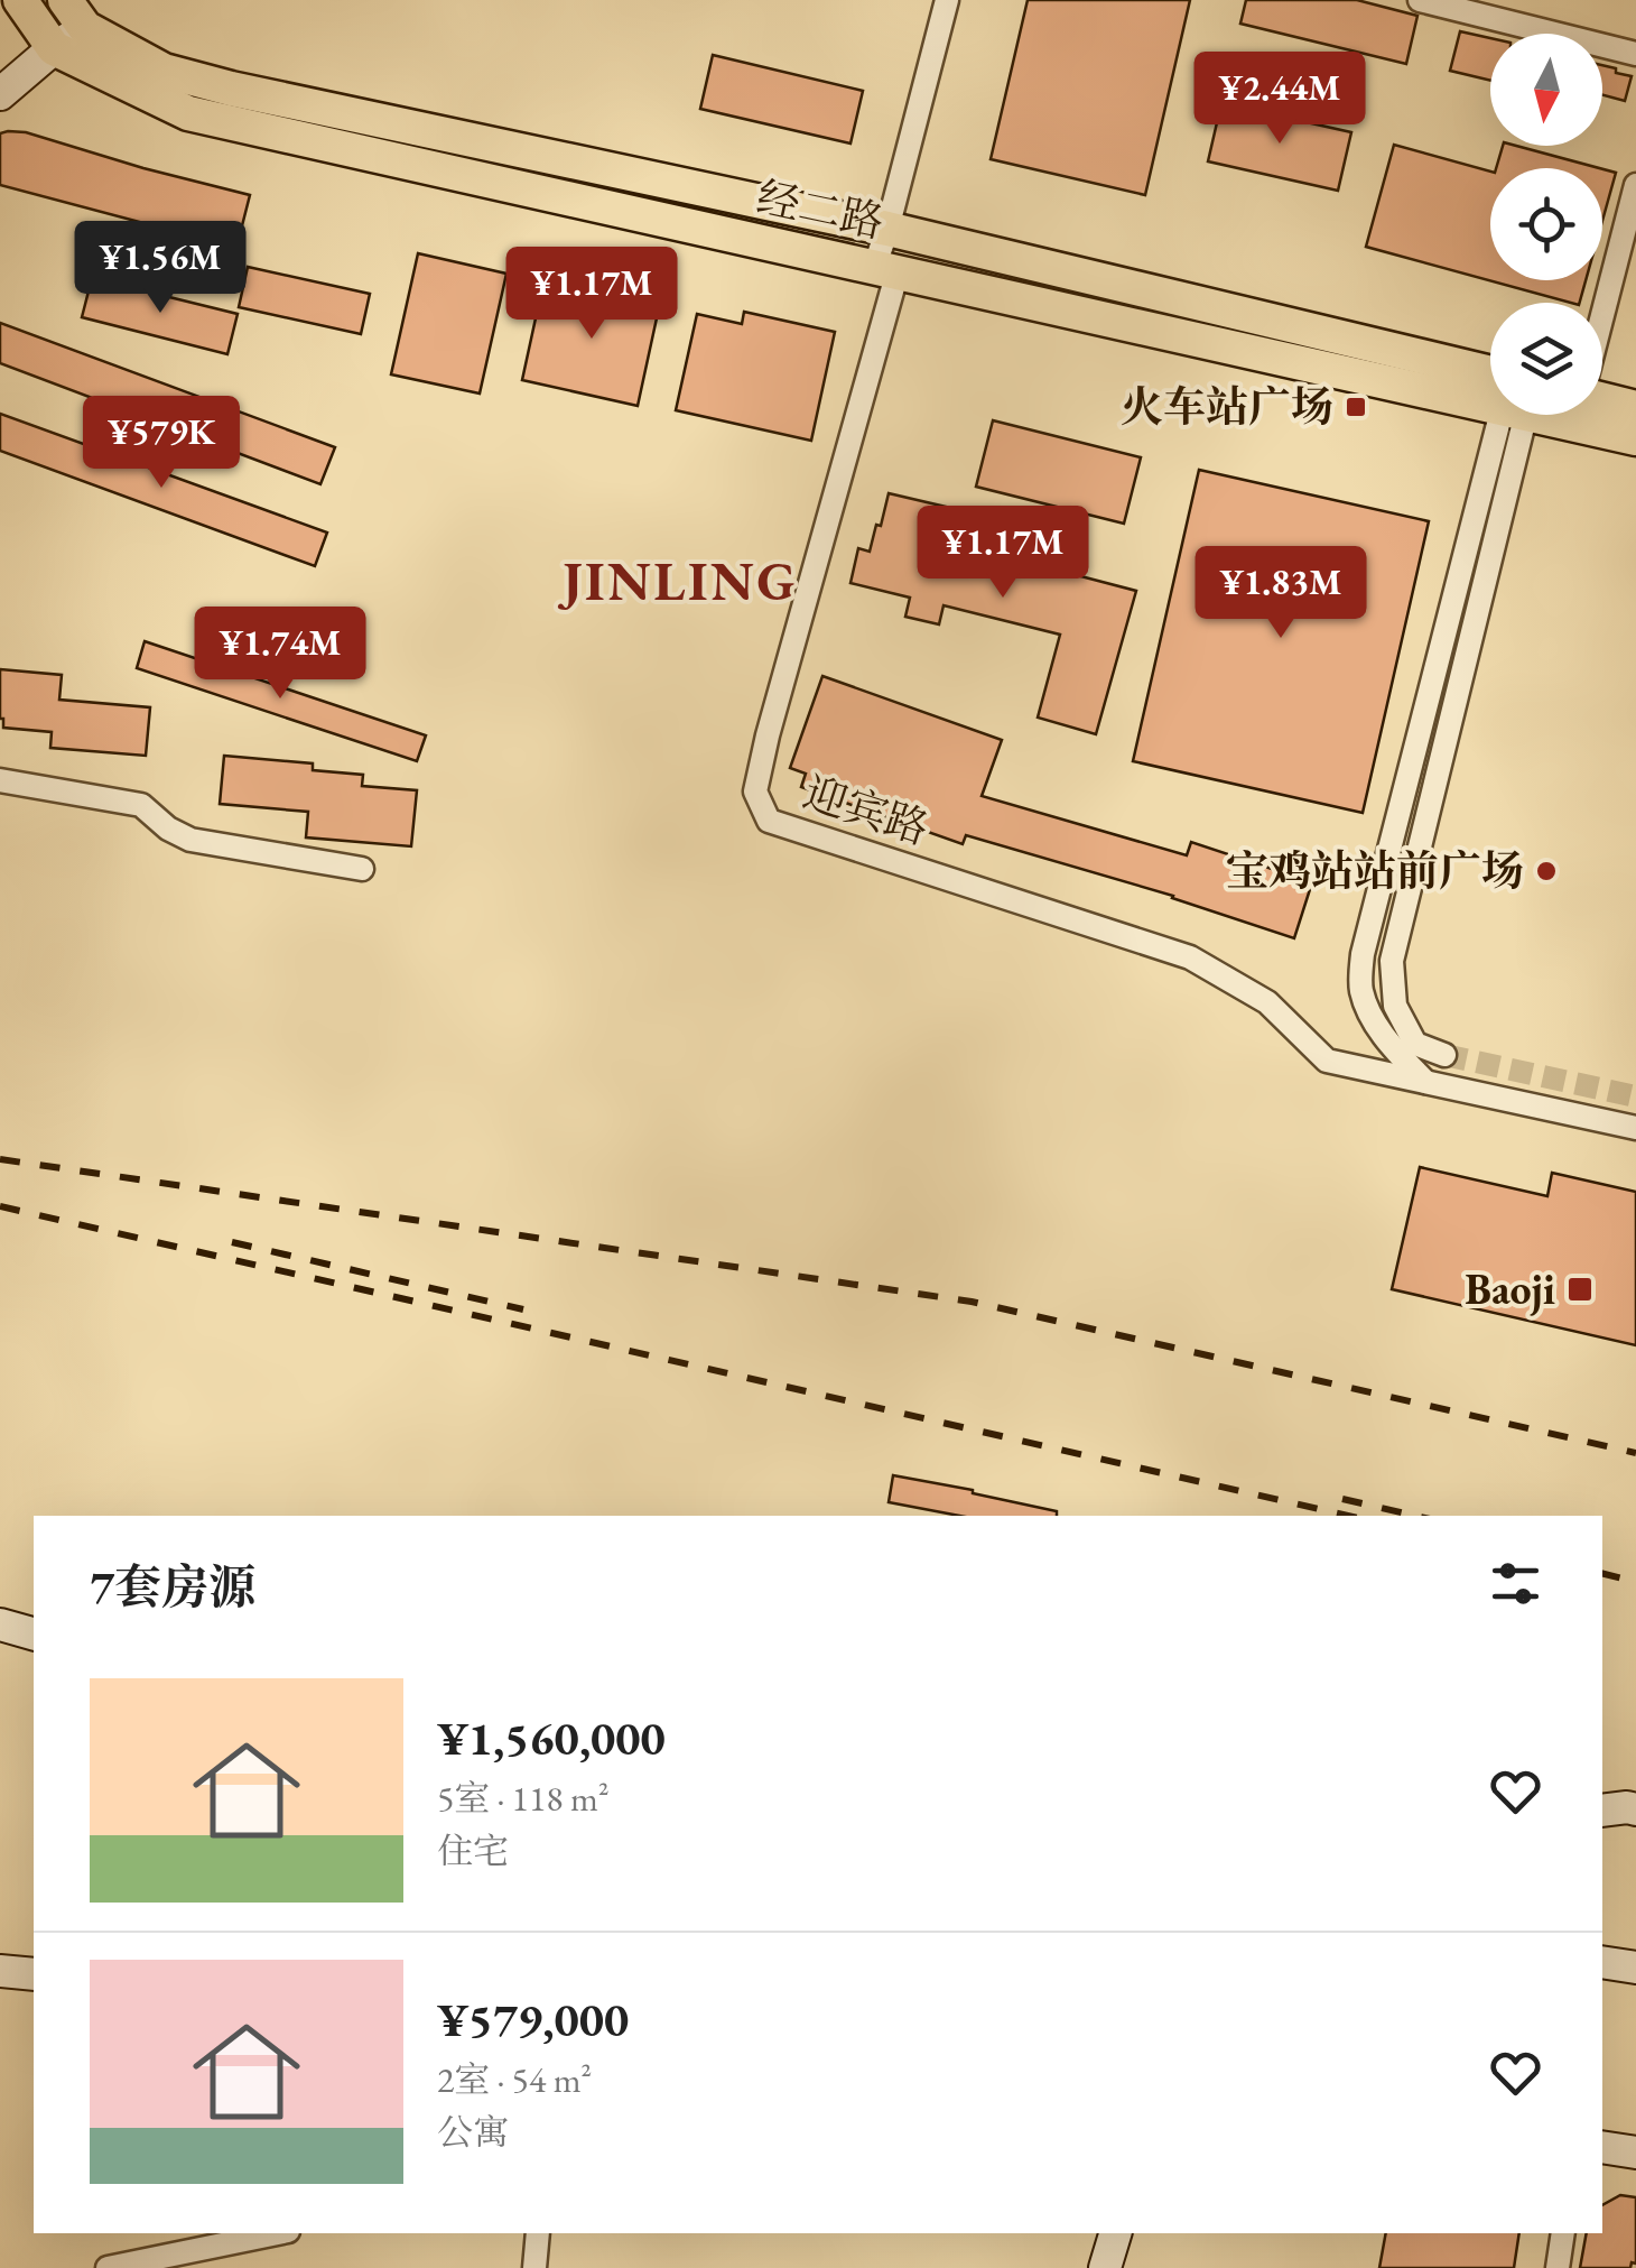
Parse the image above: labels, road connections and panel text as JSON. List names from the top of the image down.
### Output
{
  "streets": {
    "main road": ["经二路"],
    "street": ["迎宾路"]
  },
  "crossings": [
    ["经二路", "迎宾路"]
  ],
  "districts": ["JINLING"],
  "places": {
    "transit": ["火车站广场", "Baoji"],
    "other": ["宝鸡站站前广场"]
  },
  "north": "bottom",
  "page": {
    "price": [
      "¥2.44M",
      "¥1.56M",
      "¥1.17M",
      "¥579K",
      "¥1.17M",
      "¥1.83M",
      "¥1.74M"
    ],
    "heading": "7套房源",
    "list": [
      {
        "name": "¥1,560,000",
        "note": "5室 · 118 m² · 住宅"
      },
      {
        "name": "¥579,000",
        "note": "2室 · 54 m² · 公寓"
      }
    ]
  }
}
